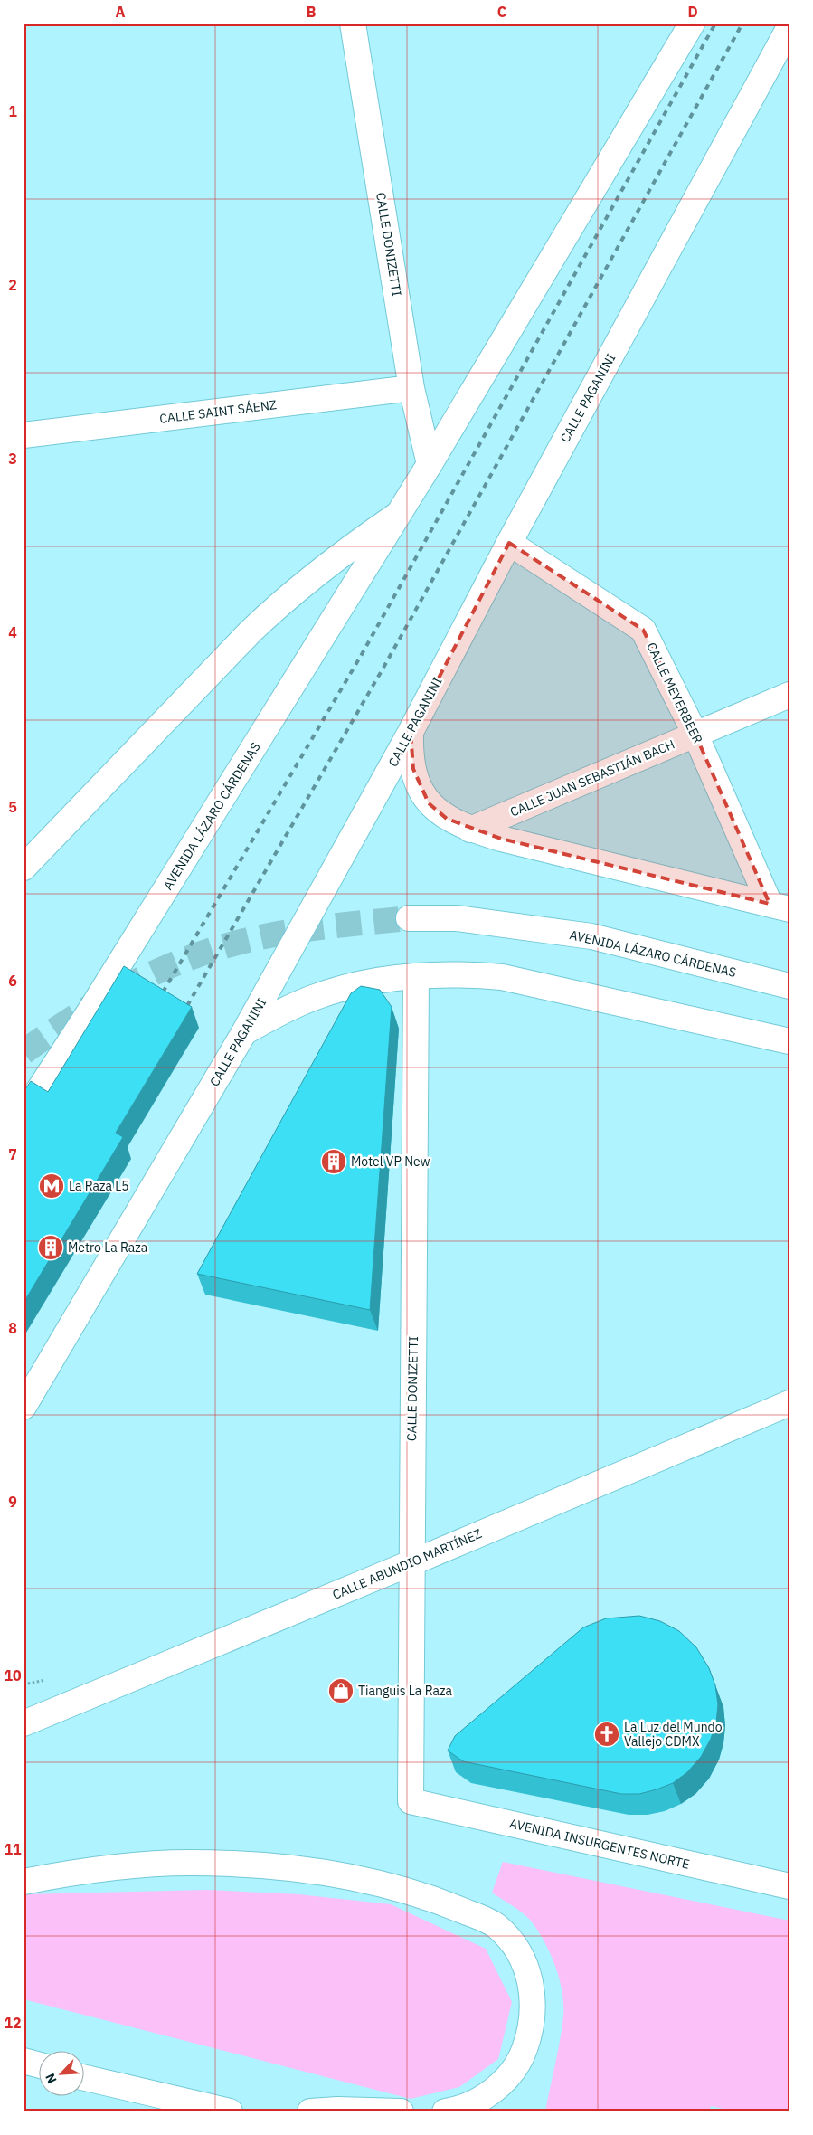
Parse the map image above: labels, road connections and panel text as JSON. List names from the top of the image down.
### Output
{
  "streets": {
    "main road": [
      "CALLE DONIZETTI",
      "CALLE PAGANINI",
      "CALLE SAINT SÁENZ",
      "CALLE MEYERBEER",
      "CALLE JUAN SEBASTIÁN BACH",
      "AVENIDA LÁZARO CÁRDENAS",
      "CALLE ABUNDIO MARTÍNEZ",
      "AVENIDA INSURGENTES NORTE"
    ]
  },
  "crossings": [
    ["CALLE DONIZETTI", "CALLE SAINT SÁENZ"],
    ["CALLE DONIZETTI", "CALLE ABUNDIO MARTÍNEZ"],
    ["CALLE DONIZETTI", "AVENIDA INSURGENTES NORTE"],
    ["CALLE PAGANINI", "CALLE MEYERBEER"],
    ["CALLE MEYERBEER", "CALLE JUAN SEBASTIÁN BACH"]
  ],
  "places": {
    "building": ["Motel VP New", "Metro La Raza"],
    "metro station": ["La Raza L5"],
    "shop": ["Tianguis La Raza"],
    "church": ["La Luz del Mundo Vallejo CDMX"]
  },
  "north": "bottom left",
  "grid": {
    "columns": [
      "A",
      "B",
      "C",
      "D"
    ],
    "rows": [
      "1",
      "2",
      "3",
      "4",
      "5",
      "6",
      "7",
      "8",
      "9",
      "10",
      "11",
      "12"
    ]
  }
}
